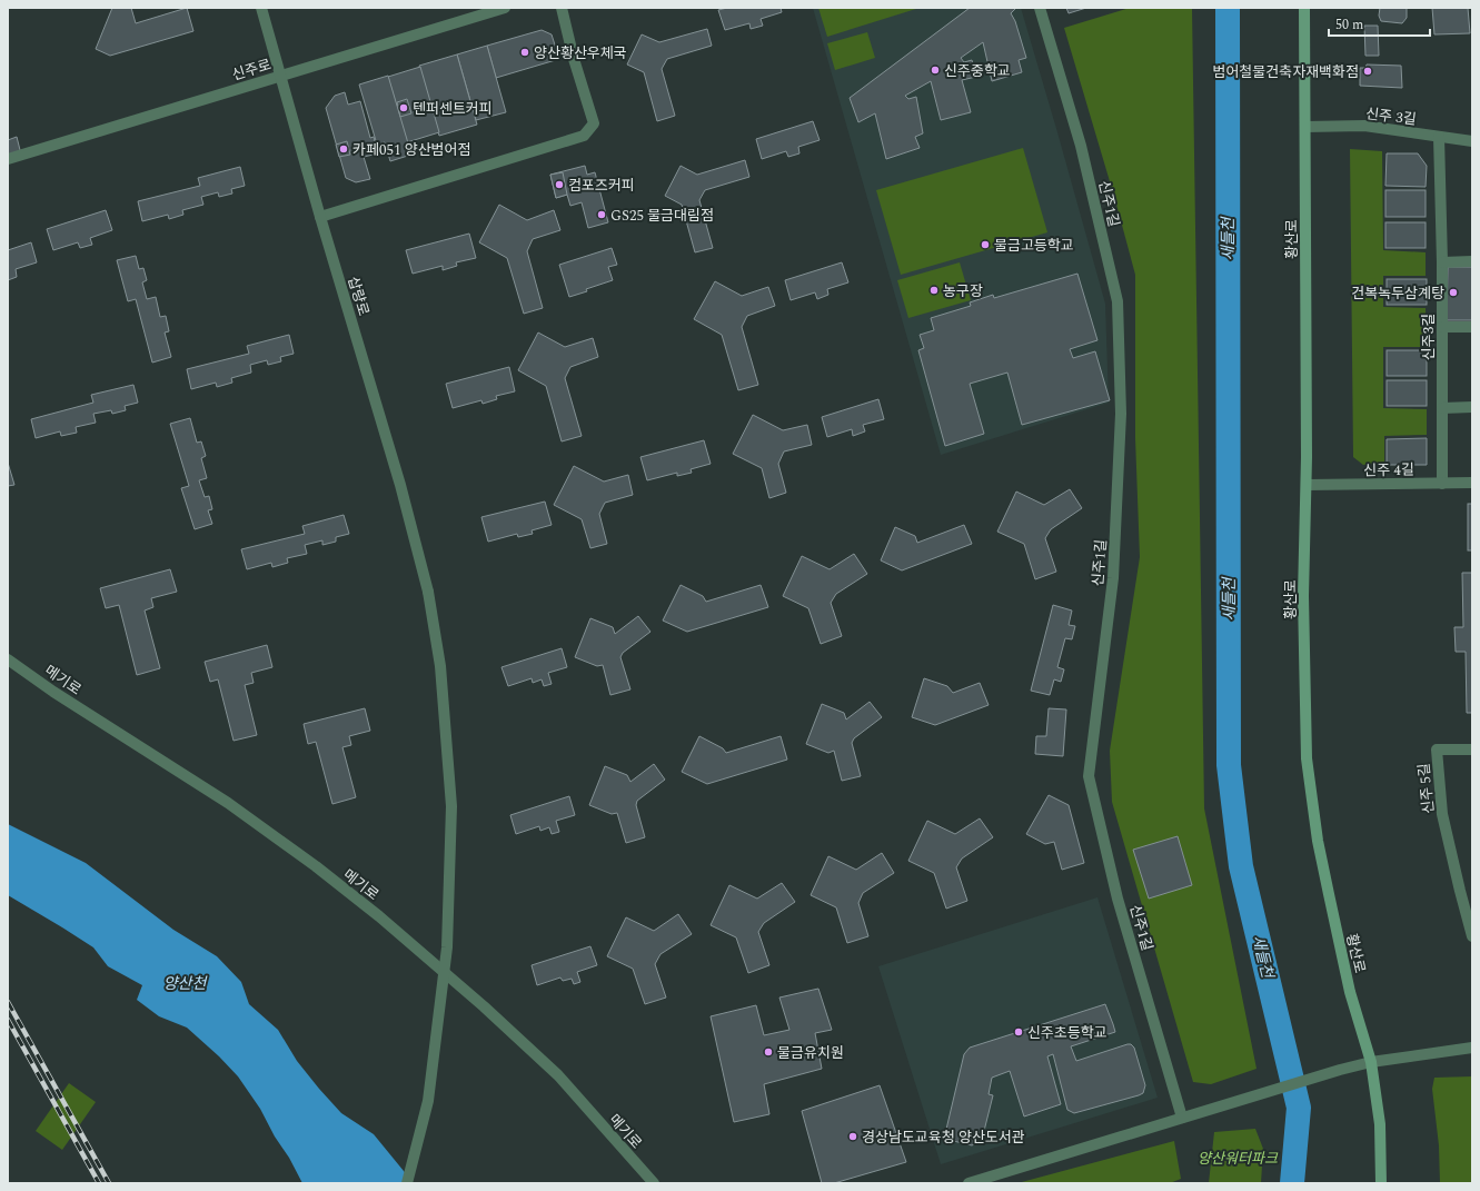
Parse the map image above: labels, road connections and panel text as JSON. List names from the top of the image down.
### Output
{
  "streets": {
    "main road": ["황산로"],
    "street": [
      "신주로",
      "신주 3길",
      "신주1길",
      "삽량로",
      "신주3길",
      "신주 4길",
      "메기로",
      "신주 5길"
    ]
  },
  "crossings": [
    ["신주로", "삽량로"],
    ["신주 3길", "황산로"],
    ["신주 3길", "신주3길"],
    ["황산로", "신주 4길"],
    ["신주3길", "신주 4길"]
  ],
  "water": ["새들천", "양산천"],
  "parks": ["양산워터파크"],
  "places": [
    "양산황산우체국",
    "신주중학교",
    "범어철물건축자재백화점",
    "텐퍼센트커피",
    "카페051 양산범어점",
    "컴포즈커피",
    "GS25 물금대림점",
    "물금고등학교",
    "농구장",
    "건복녹두삼계탕",
    "신주초등학교",
    "물금유치원",
    "경상남도교육청 양산도서관"
  ],
  "scale_bar": "50 m"
}
